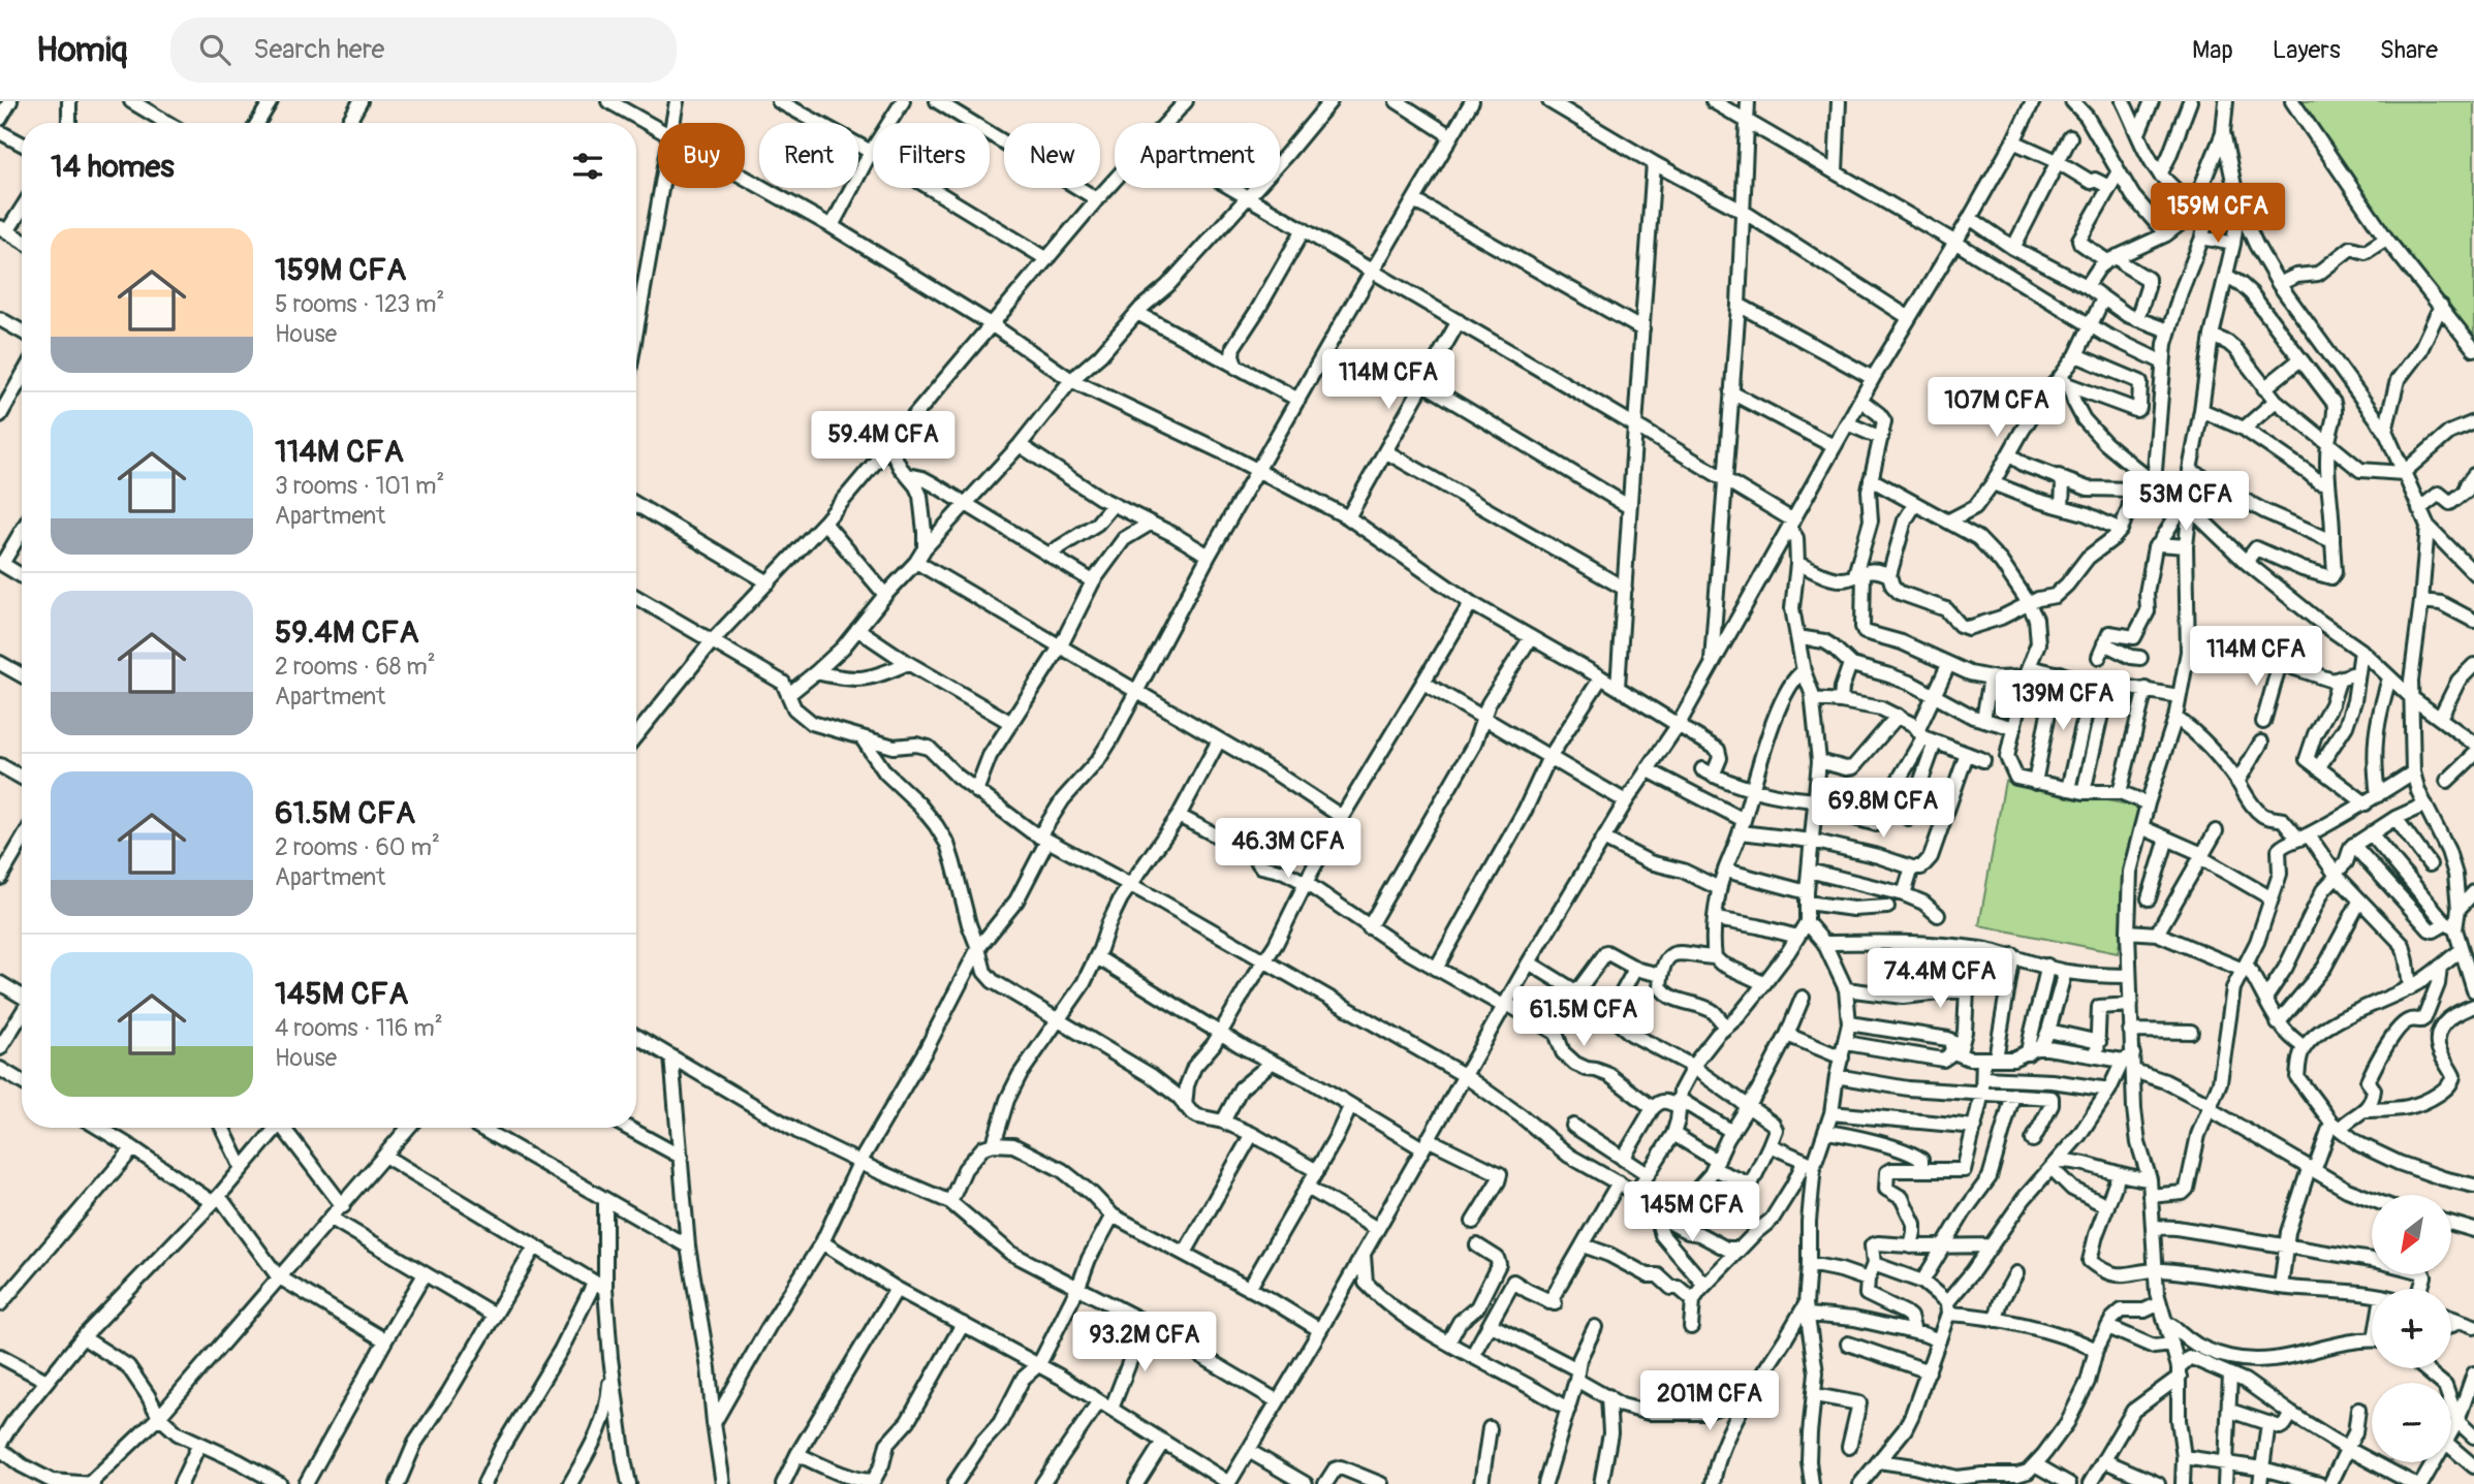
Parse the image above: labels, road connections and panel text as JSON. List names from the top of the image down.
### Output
{
  "north": "bottom left",
  "page": {
    "header": "Homiq",
    "search": "Search here",
    "nav": ["Map", "Layers", "Share"],
    "chip": [
      "Buy",
      "Rent",
      "Filters",
      "New",
      "Apartment"
    ],
    "heading": "14 homes",
    "price": [
      "159M CFA",
      "114M CFA",
      "107M CFA",
      "59.4M CFA",
      "53M CFA",
      "114M CFA",
      "139M CFA",
      "69.8M CFA",
      "46.3M CFA",
      "74.4M CFA",
      "61.5M CFA",
      "145M CFA",
      "93.2M CFA",
      "201M CFA"
    ],
    "list": [
      {
        "name": "159M CFA",
        "note": "5 rooms · 123 m² · House"
      },
      {
        "name": "114M CFA",
        "note": "3 rooms · 101 m² · Apartment"
      },
      {
        "name": "59.4M CFA",
        "note": "2 rooms · 68 m² · Apartment"
      },
      {
        "name": "61.5M CFA",
        "note": "2 rooms · 60 m² · Apartment"
      },
      {
        "name": "145M CFA",
        "note": "4 rooms · 116 m² · House"
      }
    ],
    "map_buttons": ["+", "−"]
  }
}
